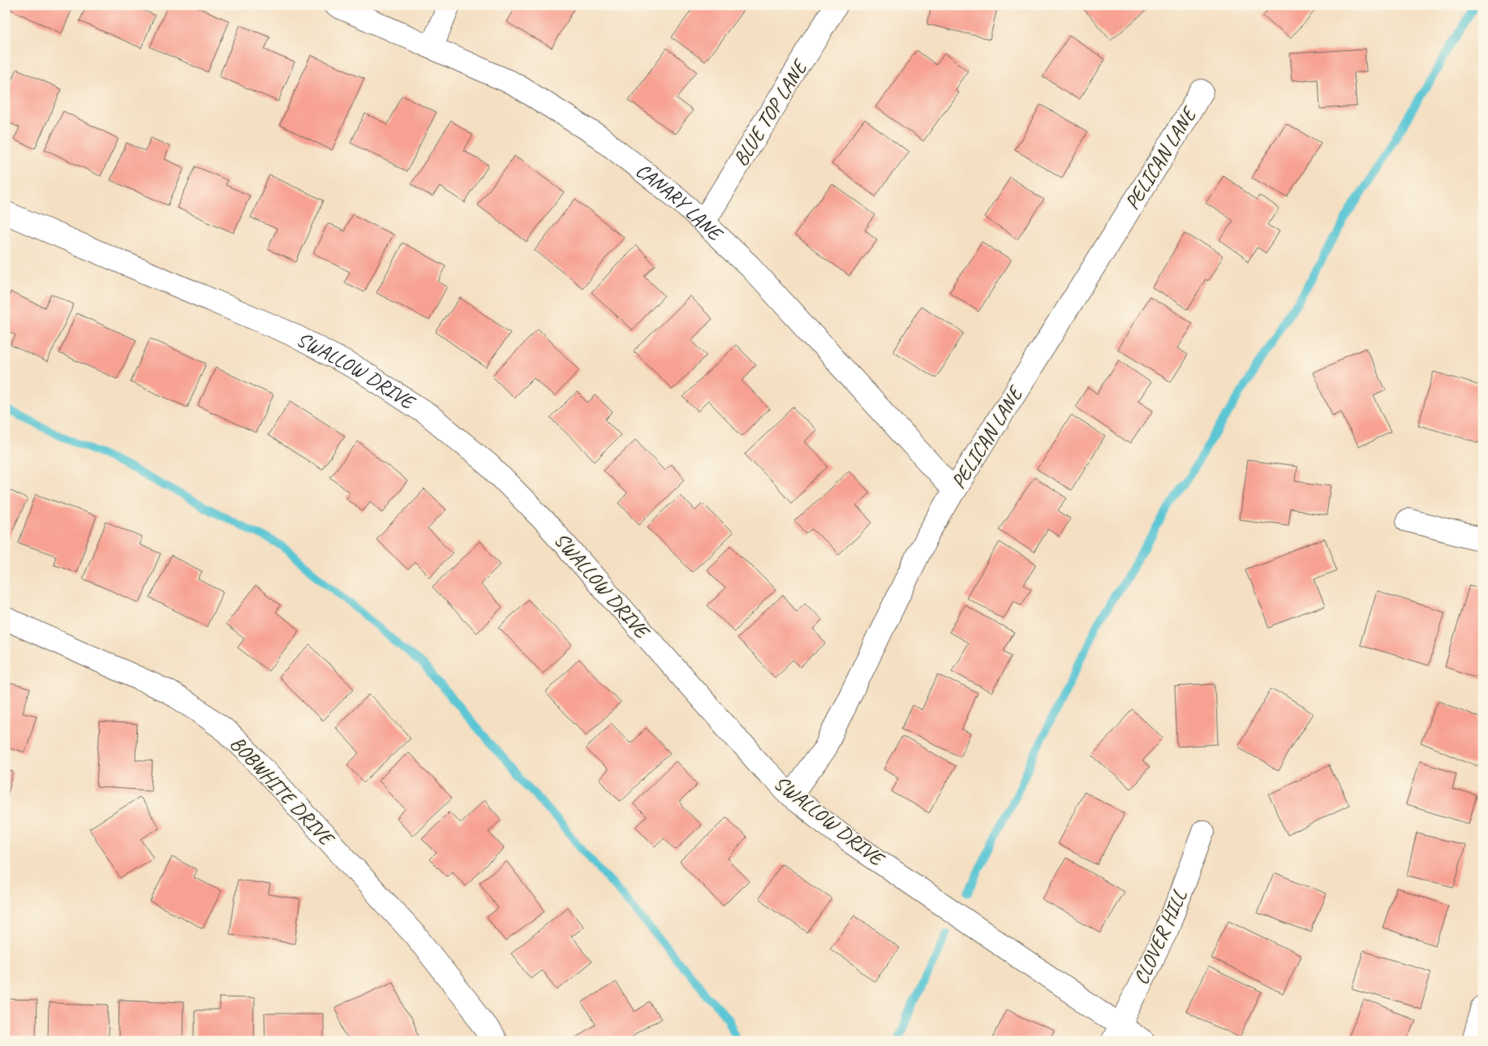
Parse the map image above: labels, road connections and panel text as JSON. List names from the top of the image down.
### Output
{
  "streets": {
    "street": [
      "BLUE TOP LANE",
      "PELICAN LANE",
      "CANARY LANE",
      "SWALLOW DRIVE",
      "BOBWHITE DRIVE",
      "CLOVER HILL"
    ]
  },
  "crossings": [
    ["BLUE TOP LANE", "CANARY LANE"],
    ["PELICAN LANE", "CANARY LANE"],
    ["PELICAN LANE", "SWALLOW DRIVE"],
    ["SWALLOW DRIVE", "CLOVER HILL"]
  ]
}
